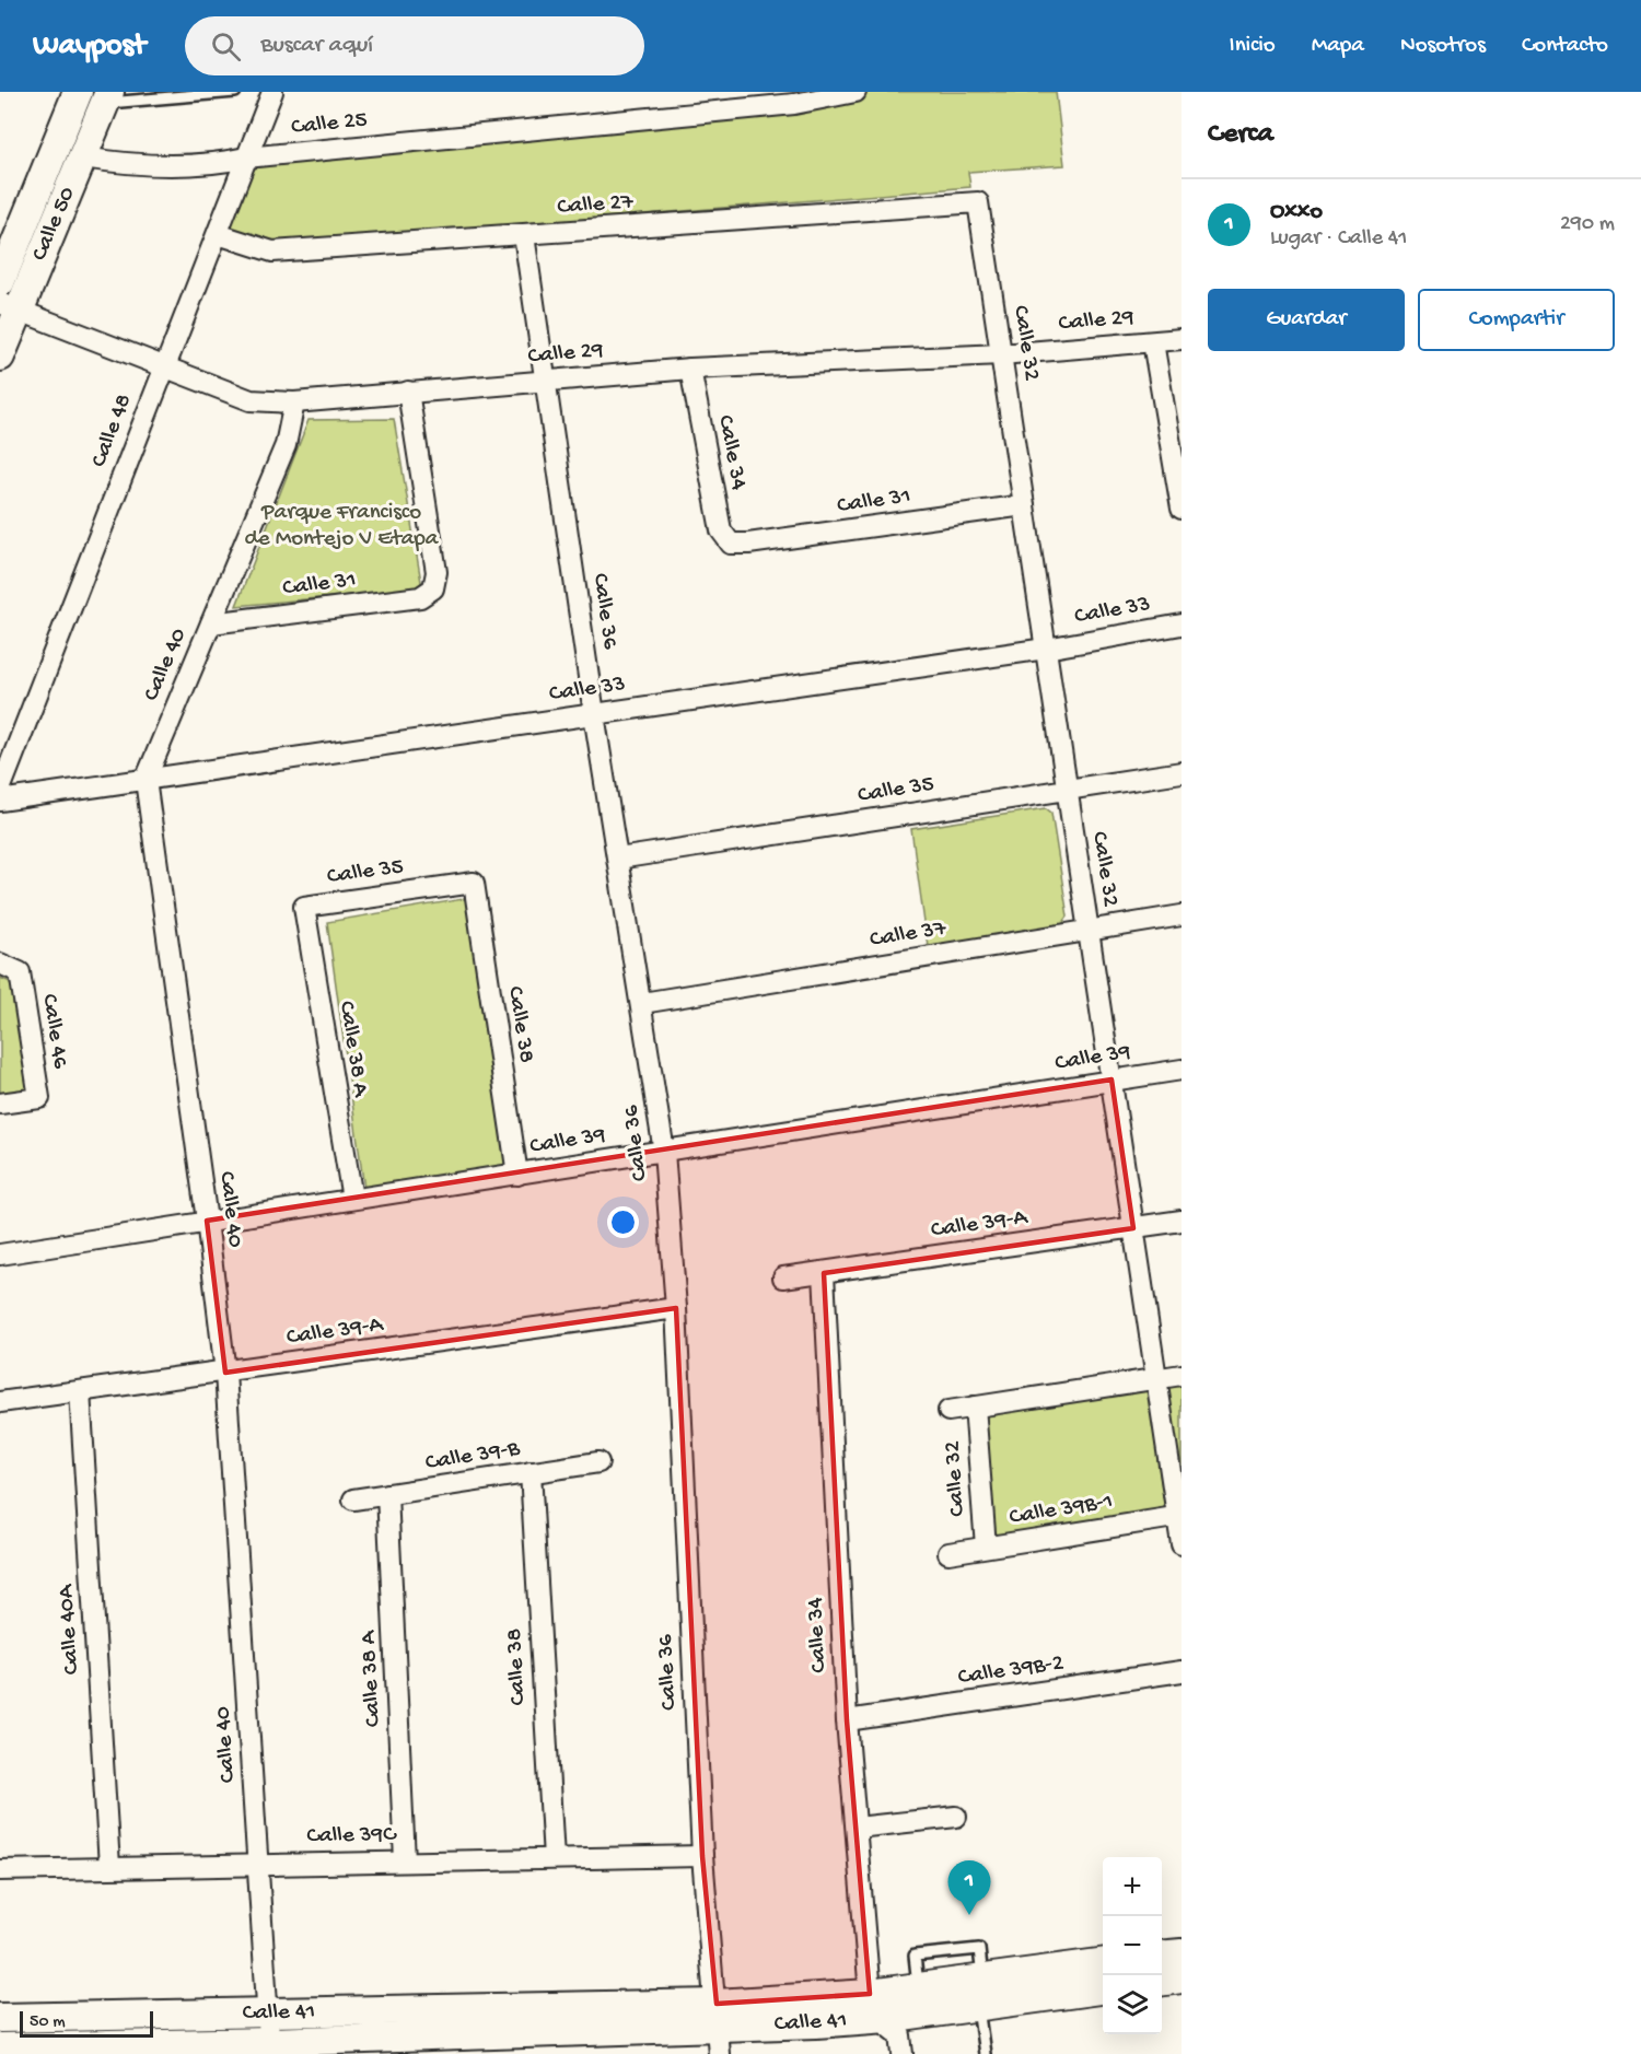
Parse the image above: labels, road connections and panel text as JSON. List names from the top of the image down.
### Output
{
  "streets": {
    "main road": ["Calle 50", "Calle 41"],
    "street": [
      "Calle 25",
      "Calle 27",
      "Calle 29",
      "Calle 32",
      "Calle 48",
      "Calle 34",
      "Calle 31",
      "Calle 36",
      "Calle 33",
      "Calle 40",
      "Calle 35",
      "Calle 37",
      "Calle 38",
      "Calle 46",
      "Calle 38 A",
      "Calle 39",
      "Calle 39-A",
      "Calle 39-B",
      "Calle 39B-1",
      "Calle 40A",
      "Calle 39B-2",
      "Calle 39C"
    ]
  },
  "crossings": [
    ["Calle 25", "Calle 50"],
    ["Calle 25", "Calle 48"],
    ["Calle 27", "Calle 32"],
    ["Calle 27", "Calle 48"],
    ["Calle 27", "Calle 36"],
    ["Calle 50", "Calle 29"],
    ["Calle 29", "Calle 32"],
    ["Calle 29", "Calle 48"],
    ["Calle 29", "Calle 34"],
    ["Calle 29", "Calle 31"],
    ["Calle 29", "Calle 36"],
    ["Calle 29", "Calle 40"],
    ["Calle 32", "Calle 31"],
    ["Calle 32", "Calle 33"],
    ["Calle 32", "Calle 35"],
    ["Calle 32", "Calle 37"],
    ["Calle 32", "Calle 39"],
    ["Calle 32", "Calle 39-A"],
    ["Calle 32", "Calle 39B-1"],
    ["Calle 34", "Calle 31"],
    ["Calle 34", "Calle 39-A"],
    ["Calle 34", "Calle 39B-2"],
    ["Calle 34", "Calle 41"],
    ["Calle 31", "Calle 40"],
    ["Calle 36", "Calle 33"],
    ["Calle 36", "Calle 35"],
    ["Calle 36", "Calle 37"],
    ["Calle 36", "Calle 39"],
    ["Calle 36", "Calle 39-A"],
    ["Calle 36", "Calle 39C"],
    ["Calle 36", "Calle 41"],
    ["Calle 33", "Calle 40"],
    ["Calle 40", "Calle 39"],
    ["Calle 40", "Calle 39-A"],
    ["Calle 40", "Calle 39C"],
    ["Calle 40", "Calle 41"],
    ["Calle 35", "Calle 38"],
    ["Calle 35", "Calle 38 A"],
    ["Calle 38", "Calle 39"],
    ["Calle 38", "Calle 39-B"],
    ["Calle 38", "Calle 39C"],
    ["Calle 38 A", "Calle 39"],
    ["Calle 38 A", "Calle 39-B"],
    ["Calle 38 A", "Calle 39C"],
    ["Calle 39-A", "Calle 40A"],
    ["Calle 40A", "Calle 39C"]
  ],
  "parks": ["Parque Francisco de Montejo V Etapa"],
  "scale_bar": "50 m",
  "page": {
    "header": "Waypost",
    "search": "Buscar aquí",
    "nav": [
      "Inicio",
      "Mapa",
      "Nosotros",
      "Contacto"
    ],
    "heading": "Cerca",
    "list": [
      {
        "mark": "1",
        "name": "Oxxo",
        "note": "Lugar · Calle 41",
        "value": "290 m"
      }
    ],
    "buttons": ["Guardar", "Compartir"],
    "map_buttons": ["+", "−"],
    "pins": "1",
    "scale": "50 m"
  }
}
